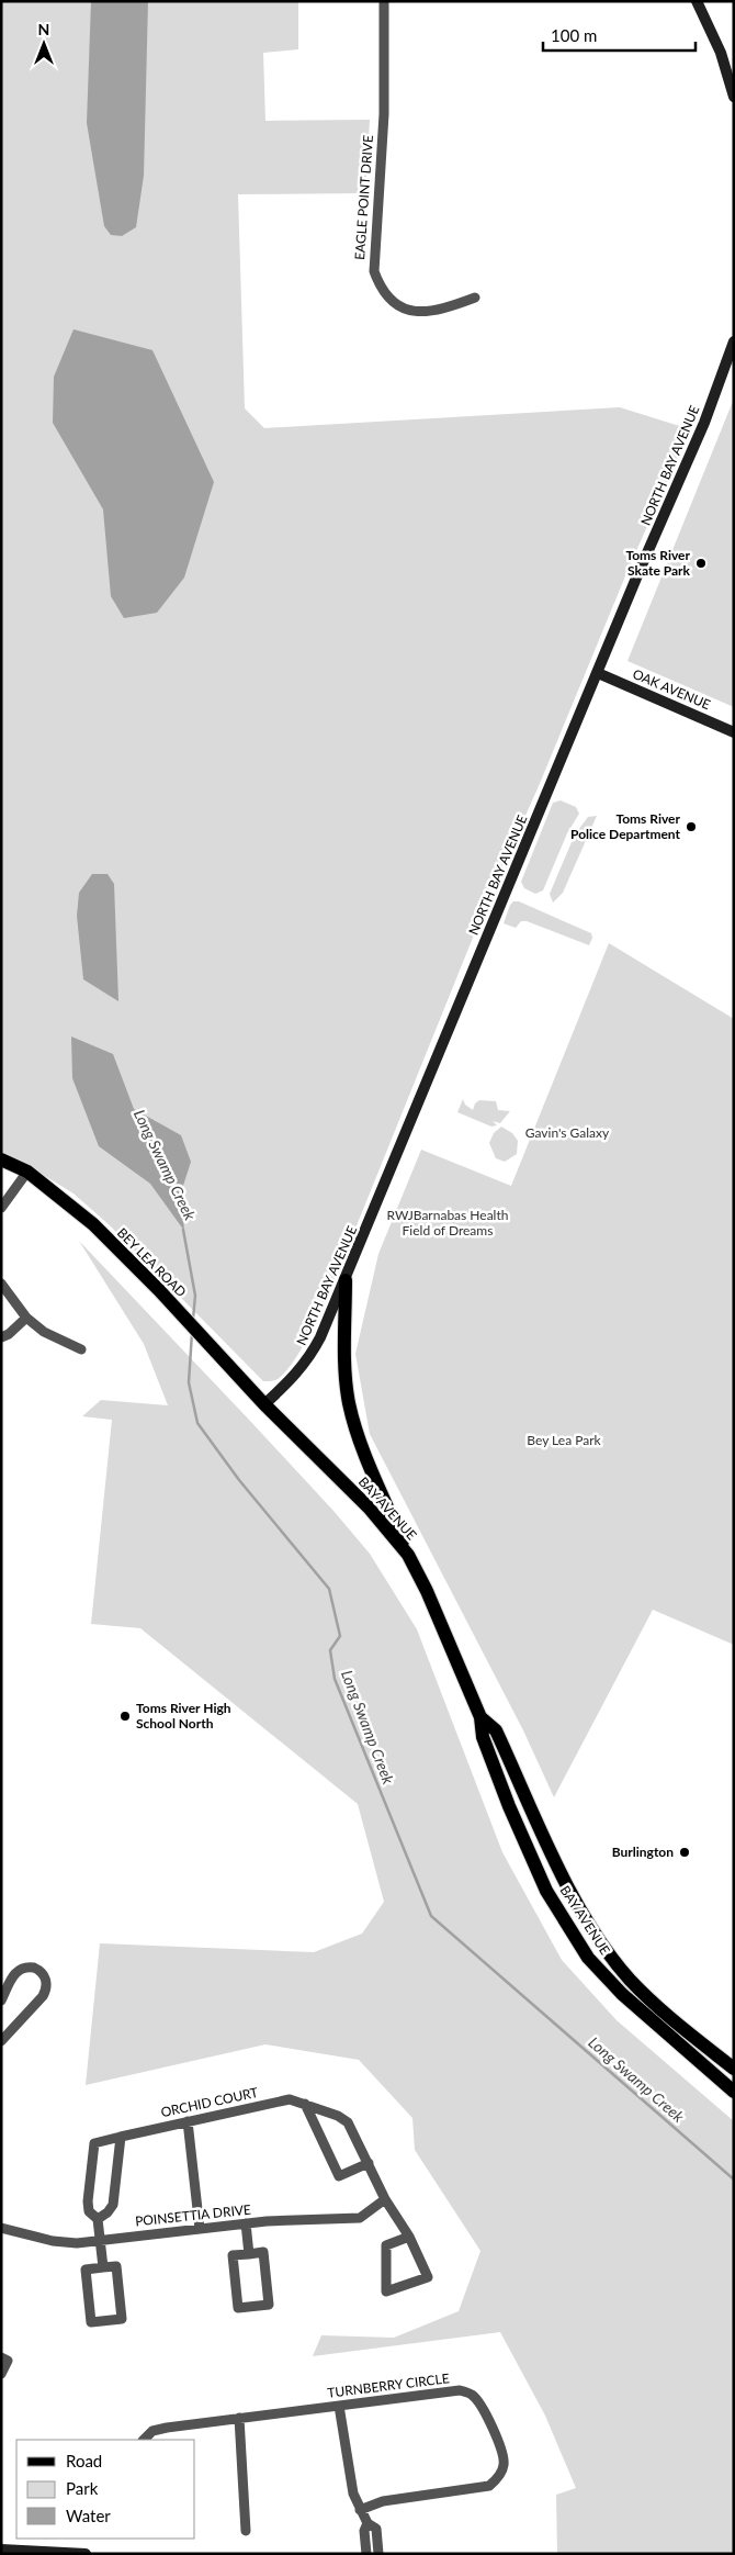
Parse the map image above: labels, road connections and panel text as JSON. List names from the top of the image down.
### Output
{
  "streets": {
    "main road": ["BEY LEA ROAD", "BAY AVENUE"],
    "street": [
      "EAGLE POINT DRIVE",
      "NORTH BAY AVENUE",
      "OAK AVENUE",
      "ORCHID COURT",
      "POINSETTIA DRIVE",
      "TURNBERRY CIRCLE"
    ]
  },
  "crossings": [
    ["NORTH BAY AVENUE", "OAK AVENUE"],
    ["NORTH BAY AVENUE", "BEY LEA ROAD"],
    ["NORTH BAY AVENUE", "BAY AVENUE"],
    ["BEY LEA ROAD", "BAY AVENUE"],
    ["ORCHID COURT", "POINSETTIA DRIVE"]
  ],
  "water": ["Long Swamp Creek"],
  "parks": ["Gavin's Galaxy", "RWJBarnabas Health Field of Dreams", "Bey Lea Park"],
  "places": [
    "Toms River Skate Park",
    "Toms River Police Department",
    "Toms River High School North",
    "Burlington"
  ],
  "legend": ["Road", "Park", "Water"],
  "scale_bar": "100 m",
  "north": "top"
}
